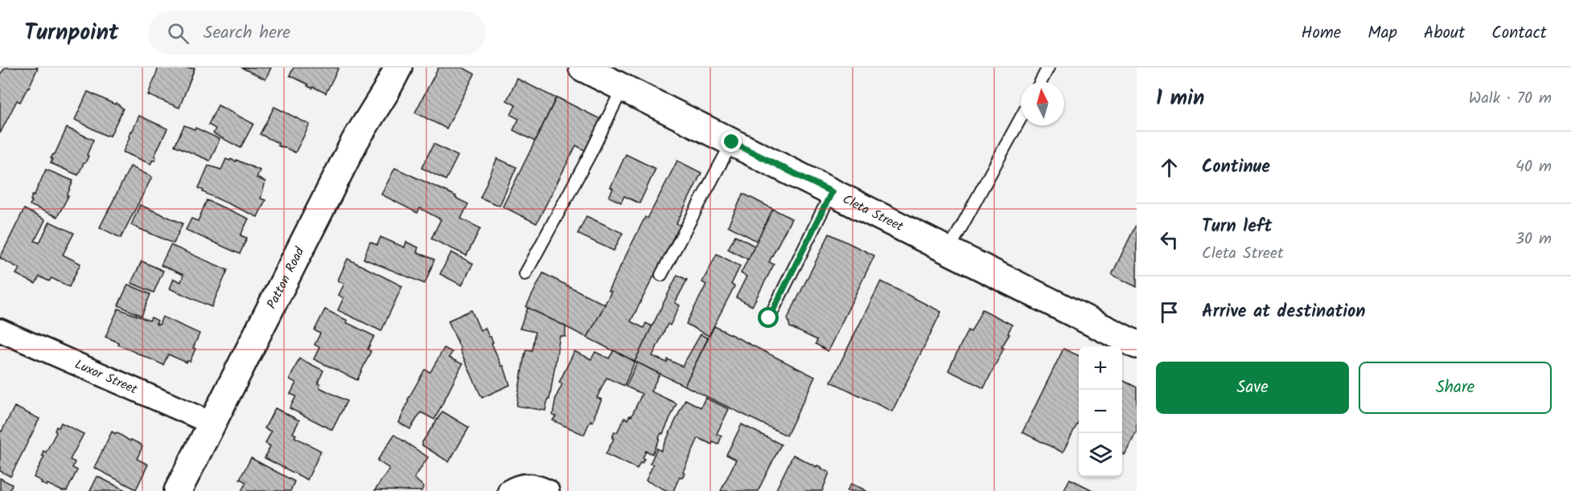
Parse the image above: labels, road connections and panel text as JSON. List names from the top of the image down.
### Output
{
  "streets": {
    "street": ["Cleta Street", "Patton Road", "Luxor Street"]
  },
  "crossings": [
    ["Patton Road", "Luxor Street"]
  ],
  "north": "top",
  "page": {
    "header": "Turnpoint",
    "search": "Search here",
    "nav": [
      "Home",
      "Map",
      "About",
      "Contact"
    ],
    "heading": ["1 min", "Walk · 70 m"],
    "list": [
      ["Continue", "40 m"],
      ["Turn left", "Cleta Street", "30 m"],
      "Arrive at destination"
    ],
    "map_buttons": ["+", "−"],
    "buttons": ["Save", "Share"]
  }
}
